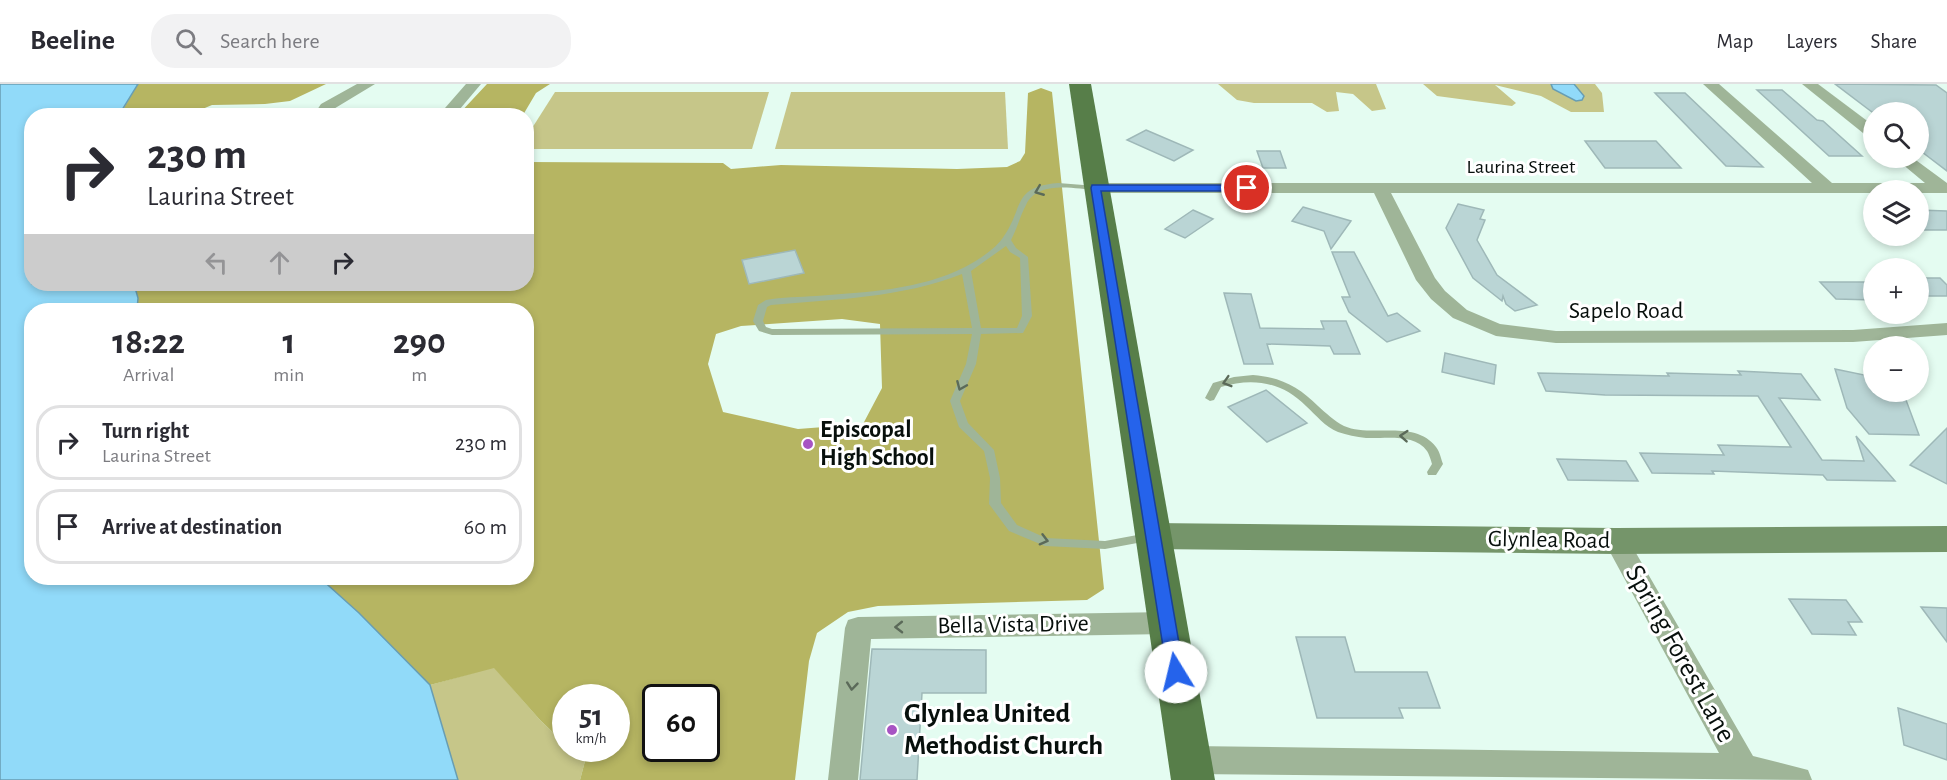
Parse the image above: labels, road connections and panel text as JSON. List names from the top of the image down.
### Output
{
  "streets": {
    "street": [
      "Laurina Street",
      "Sapelo Road",
      "Glynlea Road",
      "Bella Vista Drive",
      "Spring Forest Lane"
    ]
  },
  "crossings": [
    ["Laurina Street", "Sapelo Road"],
    ["Glynlea Road", "Spring Forest Lane"]
  ],
  "places": ["Episcopal High School", "Glynlea United Methodist Church"],
  "page": {
    "header": "Beeline",
    "search": "Search here",
    "nav": ["Map", "Layers", "Share"],
    "map_buttons": ["+", "−"],
    "turn": ["230 m", "Laurina Street"],
    "eta": [
      "18:22",
      "Arrival",
      "1",
      "min",
      "290",
      "m"
    ],
    "list": [
      {
        "name": "Turn right",
        "note": "Laurina Street",
        "value": "230 m"
      },
      {
        "name": "Arrive at destination",
        "value": "60 m"
      }
    ],
    "speed": "51 km/h",
    "limit": "60"
  }
}
